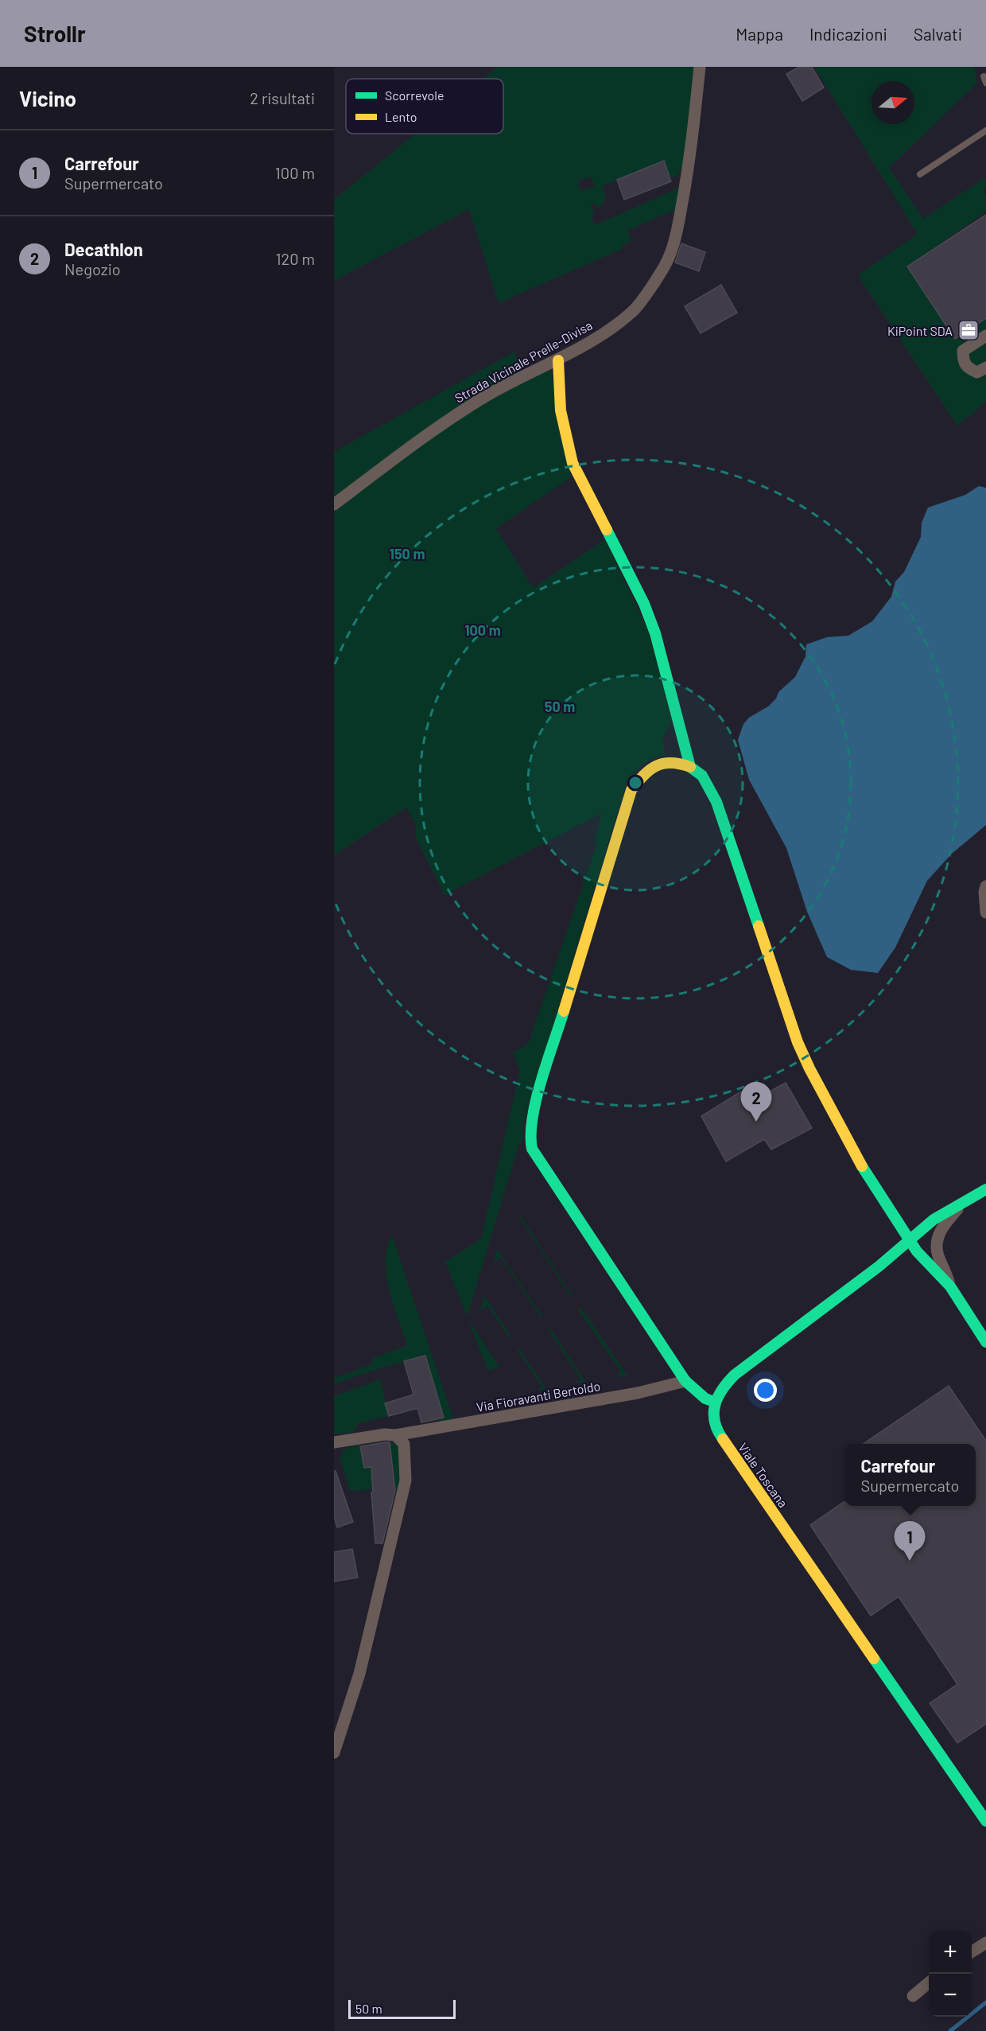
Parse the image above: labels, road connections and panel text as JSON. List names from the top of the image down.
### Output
{
  "streets": {
    "street": ["Strada Vicinale Prelle-Divisa", "Via Fioravanti Bertoldo", "Viale Toscana"]
  },
  "places": {
    "office": ["KiPoint SDA"]
  },
  "legend": ["Scorrevole", "Lento"],
  "scale_bar": "50 m",
  "north": "right",
  "page": {
    "header": "Strollr",
    "nav": ["Mappa", "Indicazioni", "Salvati"],
    "heading": ["Vicino", "2 risultati"],
    "list": [
      {
        "mark": "1",
        "name": "Carrefour",
        "note": "Supermercato",
        "value": "100 m"
      },
      {
        "mark": "2",
        "name": "Decathlon",
        "note": "Negozio",
        "value": "120 m"
      }
    ],
    "pins": ["2", "1"],
    "popup": ["Carrefour", "Supermercato"],
    "map_buttons": ["+", "−"],
    "scale": "50 m"
  },
  "rings": ["150 m", "100 m", "50 m"]
}
